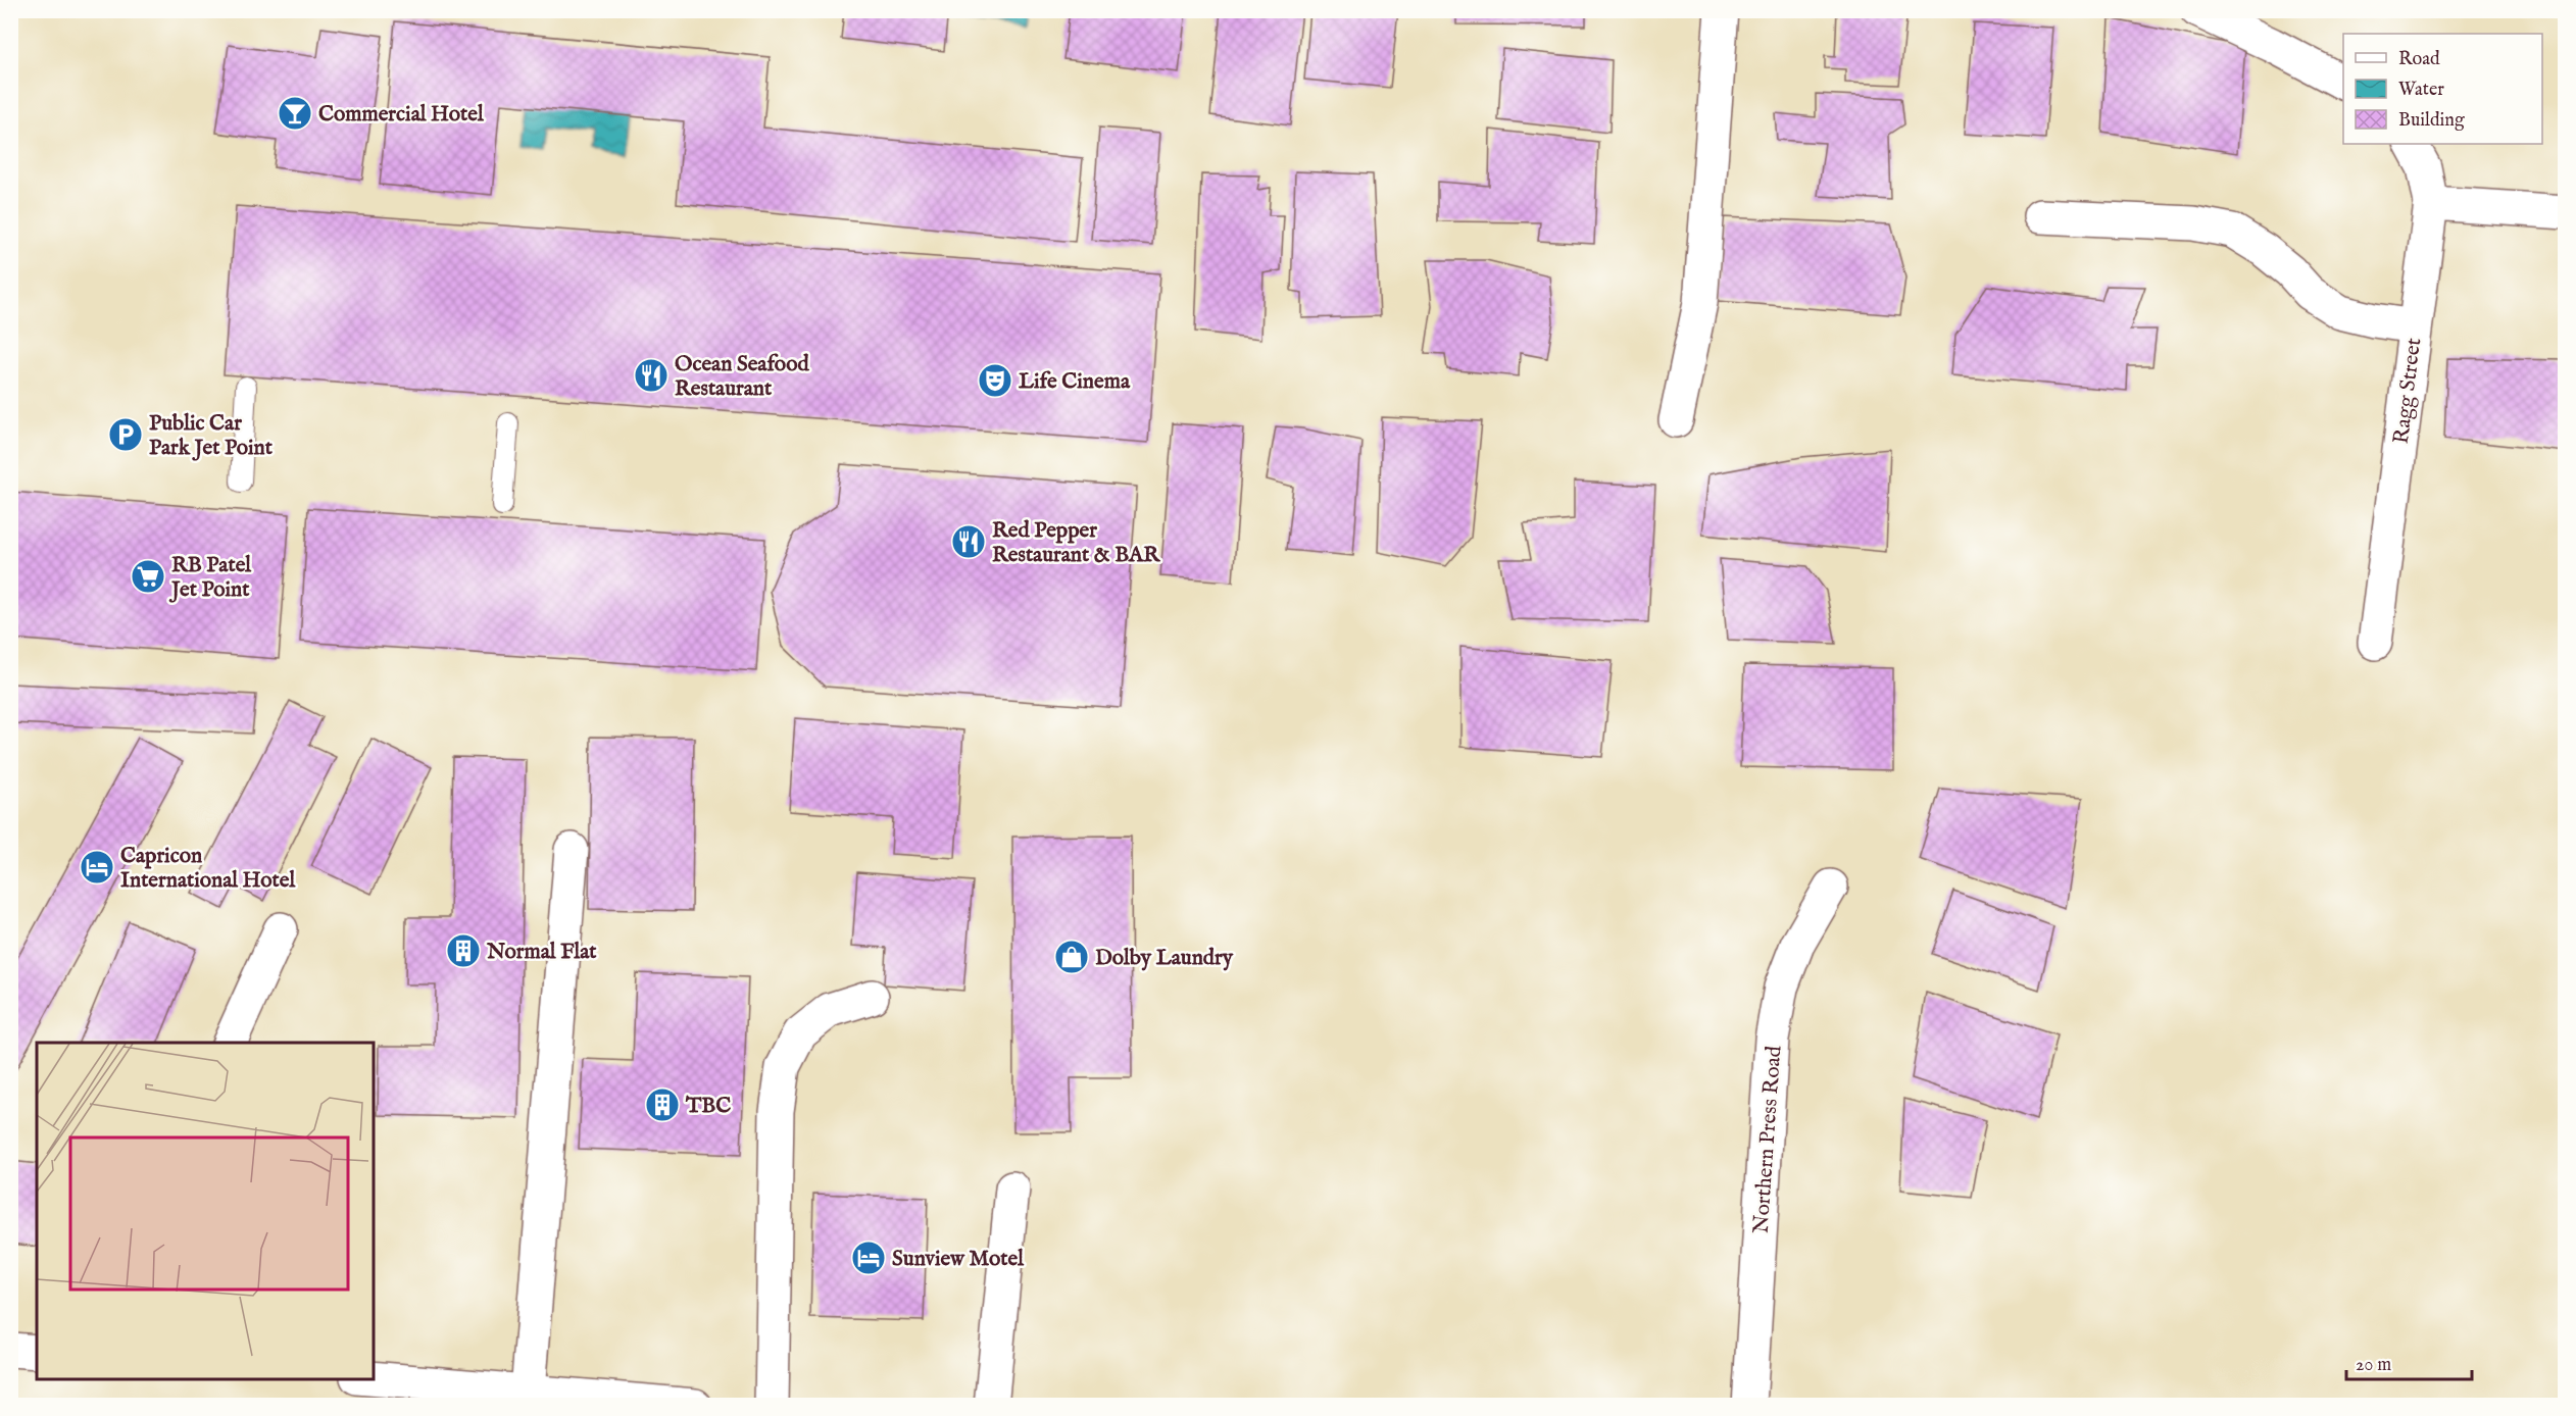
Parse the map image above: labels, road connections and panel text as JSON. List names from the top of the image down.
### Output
{
  "streets": {
    "street": ["Ragg Street", "Northern Press Road"]
  },
  "places": {
    "bar": ["Commercial Hotel"],
    "restaurant": ["Ocean Seafood Restaurant", "Red Pepper Restaurant & BAR"],
    "theatre": ["Life Cinema"],
    "parking": ["Public Car Park Jet Point"],
    "supermarket": ["RB Patel Jet Point"],
    "hotel": ["Capricon International Hotel", "Sunview Motel"],
    "building": ["Normal Flat", "TBC"],
    "shop": ["Dolby Laundry"]
  },
  "legend": ["Road", "Water", "Building"],
  "scale_bar": "20 m"
}
